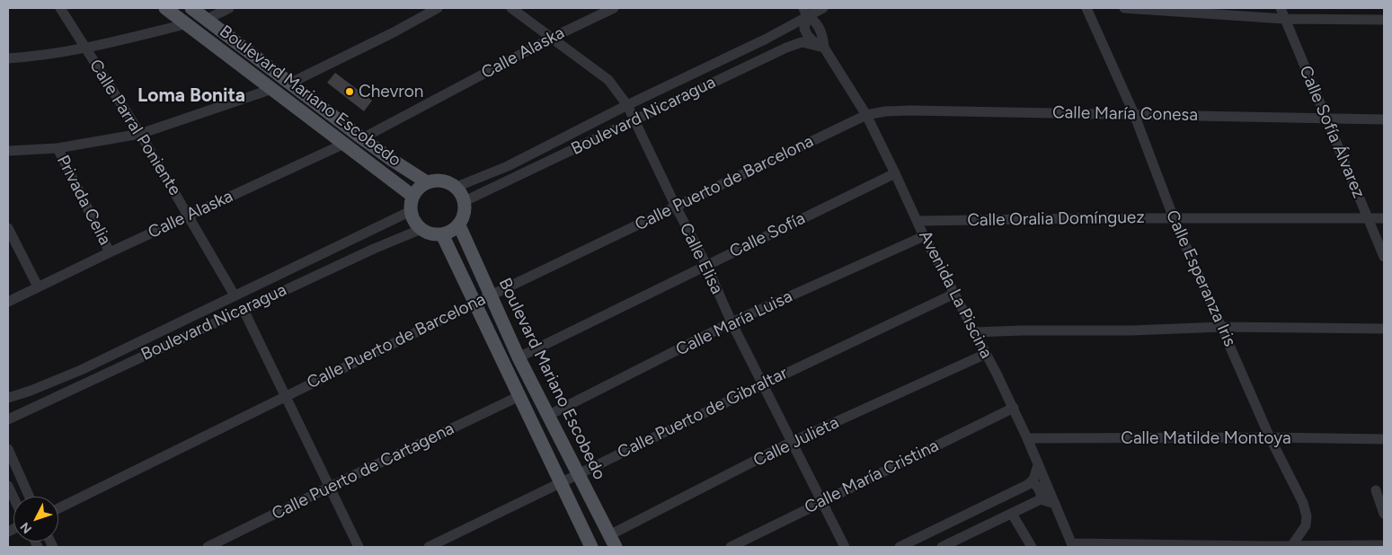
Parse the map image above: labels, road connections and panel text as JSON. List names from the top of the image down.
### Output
{
  "streets": {
    "main road": ["Boulevard Mariano Escobedo"],
    "street": [
      "Calle Alaska",
      "Calle María Conesa",
      "Boulevard Nicaragua",
      "Calle Parral Poniente",
      "Calle Sofía Álvarez",
      "Calle Puerto de Barcelona",
      "Privada Celia",
      "Calle Oralia Domínguez",
      "Calle Sofía",
      "Calle Elisa",
      "Calle Esperanza Iris",
      "Avenida La Piscina",
      "Calle María Luisa",
      "Calle Puerto de Gibraltar",
      "Calle Matilde Montoya",
      "Calle Julieta",
      "Calle Puerto de Cartagena",
      "Calle María Cristina"
    ]
  },
  "crossings": [
    ["Calle Alaska", "Boulevard Mariano Escobedo"],
    ["Calle Alaska", "Calle Parral Poniente"],
    ["Calle Alaska", "Privada Celia"],
    ["Calle Alaska", "Calle Elisa"],
    ["Boulevard Mariano Escobedo", "Boulevard Nicaragua"],
    ["Boulevard Mariano Escobedo", "Calle Puerto de Barcelona"],
    ["Boulevard Mariano Escobedo", "Calle Sofía"],
    ["Boulevard Mariano Escobedo", "Calle María Luisa"],
    ["Boulevard Mariano Escobedo", "Calle Puerto de Gibraltar"],
    ["Boulevard Mariano Escobedo", "Calle Julieta"],
    ["Calle María Conesa", "Calle Sofía Álvarez"],
    ["Calle María Conesa", "Calle Puerto de Barcelona"],
    ["Calle María Conesa", "Calle Esperanza Iris"],
    ["Calle María Conesa", "Avenida La Piscina"],
    ["Boulevard Nicaragua", "Calle Parral Poniente"],
    ["Boulevard Nicaragua", "Calle Elisa"],
    ["Boulevard Nicaragua", "Avenida La Piscina"],
    ["Calle Sofía Álvarez", "Calle Oralia Domínguez"],
    ["Calle Puerto de Barcelona", "Calle Elisa"],
    ["Calle Puerto de Barcelona", "Avenida La Piscina"],
    ["Calle Oralia Domínguez", "Calle Esperanza Iris"],
    ["Calle Oralia Domínguez", "Avenida La Piscina"],
    ["Calle Sofía", "Calle Elisa"],
    ["Calle Sofía", "Avenida La Piscina"],
    ["Calle Elisa", "Calle María Luisa"],
    ["Calle Elisa", "Calle Puerto de Gibraltar"],
    ["Calle Elisa", "Calle Julieta"],
    ["Calle Elisa", "Calle María Cristina"],
    ["Calle Esperanza Iris", "Calle Matilde Montoya"],
    ["Avenida La Piscina", "Calle María Luisa"],
    ["Avenida La Piscina", "Calle Puerto de Gibraltar"],
    ["Avenida La Piscina", "Calle Matilde Montoya"],
    ["Avenida La Piscina", "Calle Julieta"],
    ["Avenida La Piscina", "Calle María Cristina"]
  ],
  "districts": ["Loma Bonita"],
  "places": ["Chevron"],
  "north": "bottom left"
}
